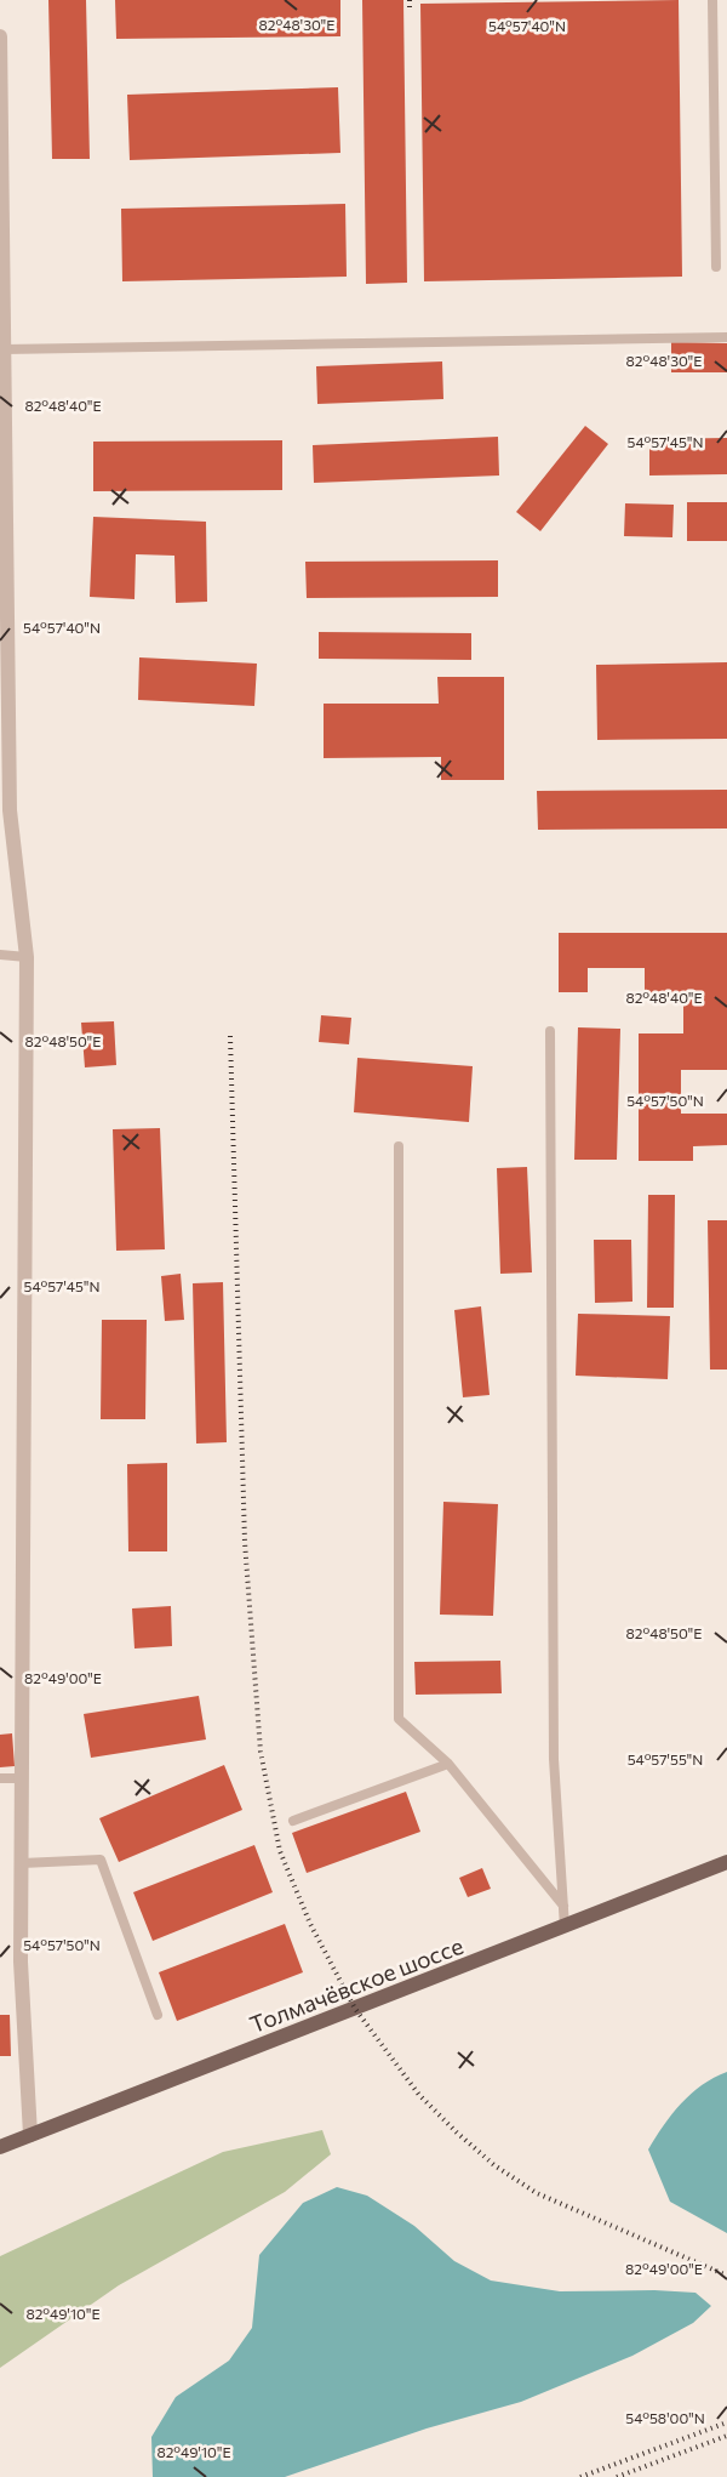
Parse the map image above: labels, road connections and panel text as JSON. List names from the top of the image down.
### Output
{
  "streets": {
    "main road": ["Толмачёвское шоссе"]
  },
  "coordinates": [
    "82°48'30\"E",
    "54°57'40\"N",
    "82°48'40\"E",
    "54°57'45\"N",
    "82°48'50\"E",
    "54°57'50\"N",
    "82°49'00\"E",
    "54°57'55\"N",
    "82°49'10\"E",
    "54°58'00\"N"
  ]
}
